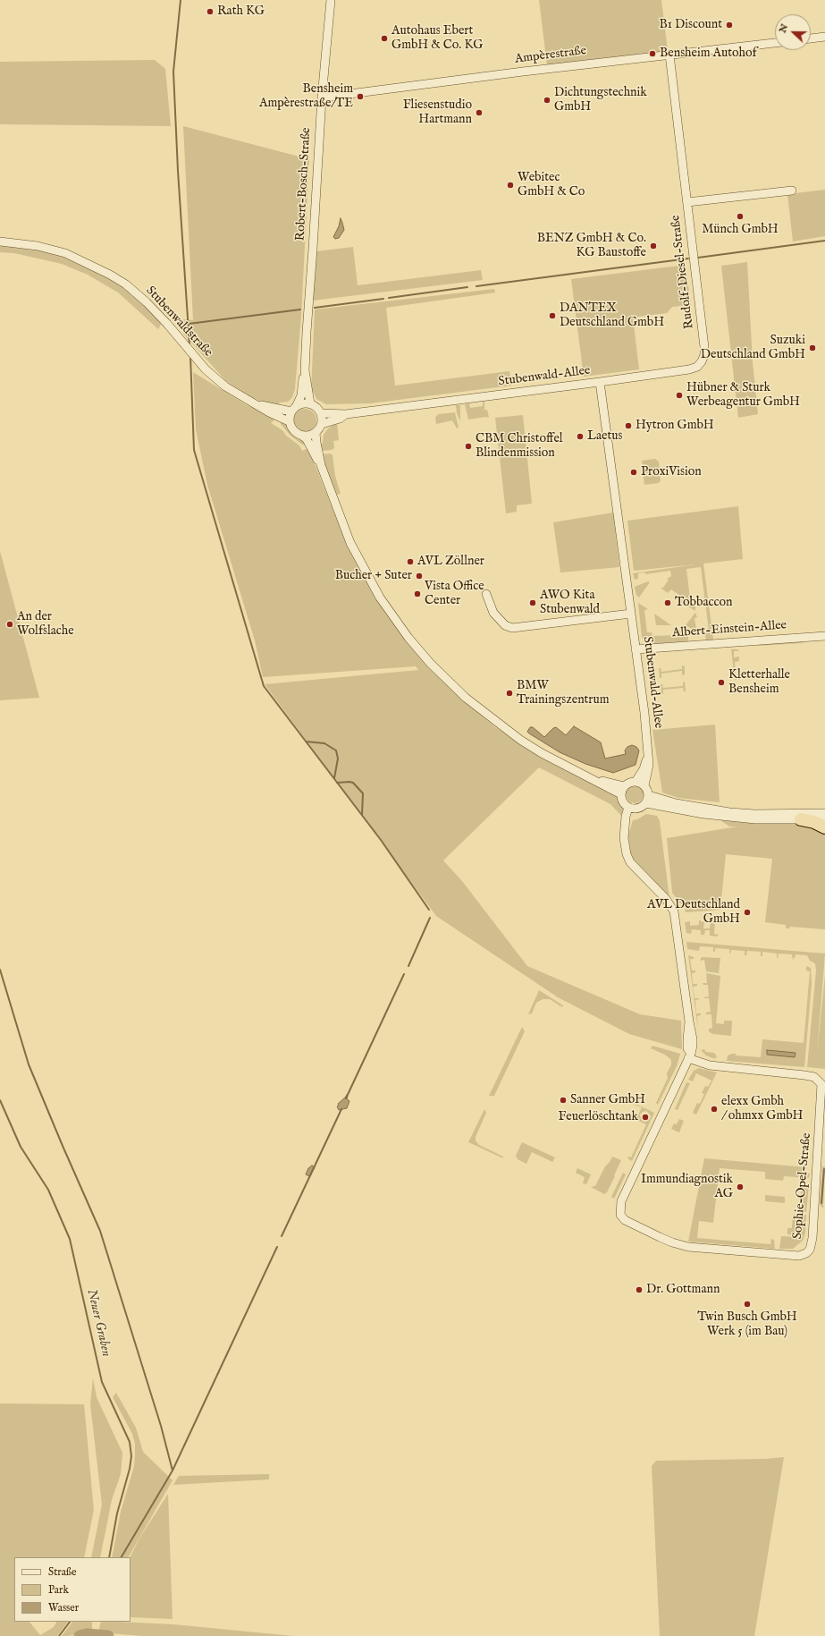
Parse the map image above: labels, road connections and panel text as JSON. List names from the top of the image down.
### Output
{
  "streets": {
    "street": [
      "Ampèrestraße",
      "Robert-Bosch-Straße",
      "Rudolf-Diesel-Straße",
      "Stubenwaldstraße",
      "Stubenwald-Allee",
      "Albert-Einstein-Allee",
      "Sophie-Opel-Straße"
    ]
  },
  "crossings": [
    ["Ampèrestraße", "Robert-Bosch-Straße"],
    ["Ampèrestraße", "Rudolf-Diesel-Straße"],
    ["Robert-Bosch-Straße", "Stubenwaldstraße"],
    ["Robert-Bosch-Straße", "Stubenwald-Allee"],
    ["Rudolf-Diesel-Straße", "Stubenwald-Allee"],
    ["Stubenwaldstraße", "Stubenwald-Allee"],
    ["Stubenwald-Allee", "Albert-Einstein-Allee"]
  ],
  "water": ["Neuer Graben"],
  "places": [
    "Rath KG",
    "B1 Discount",
    "Autohaus Ebert GmbH & Co. KG",
    "Bensheim Autohof",
    "Bensheim Ampèrestraße/TE",
    "Dichtungstechnik GmbH",
    "Fliesenstudio Hartmann",
    "Webitec GmbH & Co",
    "Münch GmbH",
    "BENZ GmbH & Co. KG Baustoffe",
    "DANTEX Deutschland GmbH",
    "Suzuki Deutschland GmbH",
    "Hübner & Sturk Werbeagentur GmbH",
    "Hytron GmbH",
    "Laetus",
    "CBM Christoffel Blindenmission",
    "ProxiVision",
    "AVL Zöllner",
    "Bucher + Suter",
    "Vista Office Center",
    "AWO Kita Stubenwald",
    "Tobbaccon",
    "An der Wolfslache",
    "Kletterhalle Bensheim",
    "BMW Trainingszentrum",
    "AVL Deutschland GmbH",
    "Sanner GmbH",
    "elexx Gmbh / ohmxx GmbH",
    "Feuerlöschtank",
    "Immundiagnostik AG",
    "Dr. Gottmann",
    "Twin Busch GmbH Werk 5 (im Bau)"
  ],
  "legend": ["Straße", "Park", "Wasser"],
  "north": "left"
}
